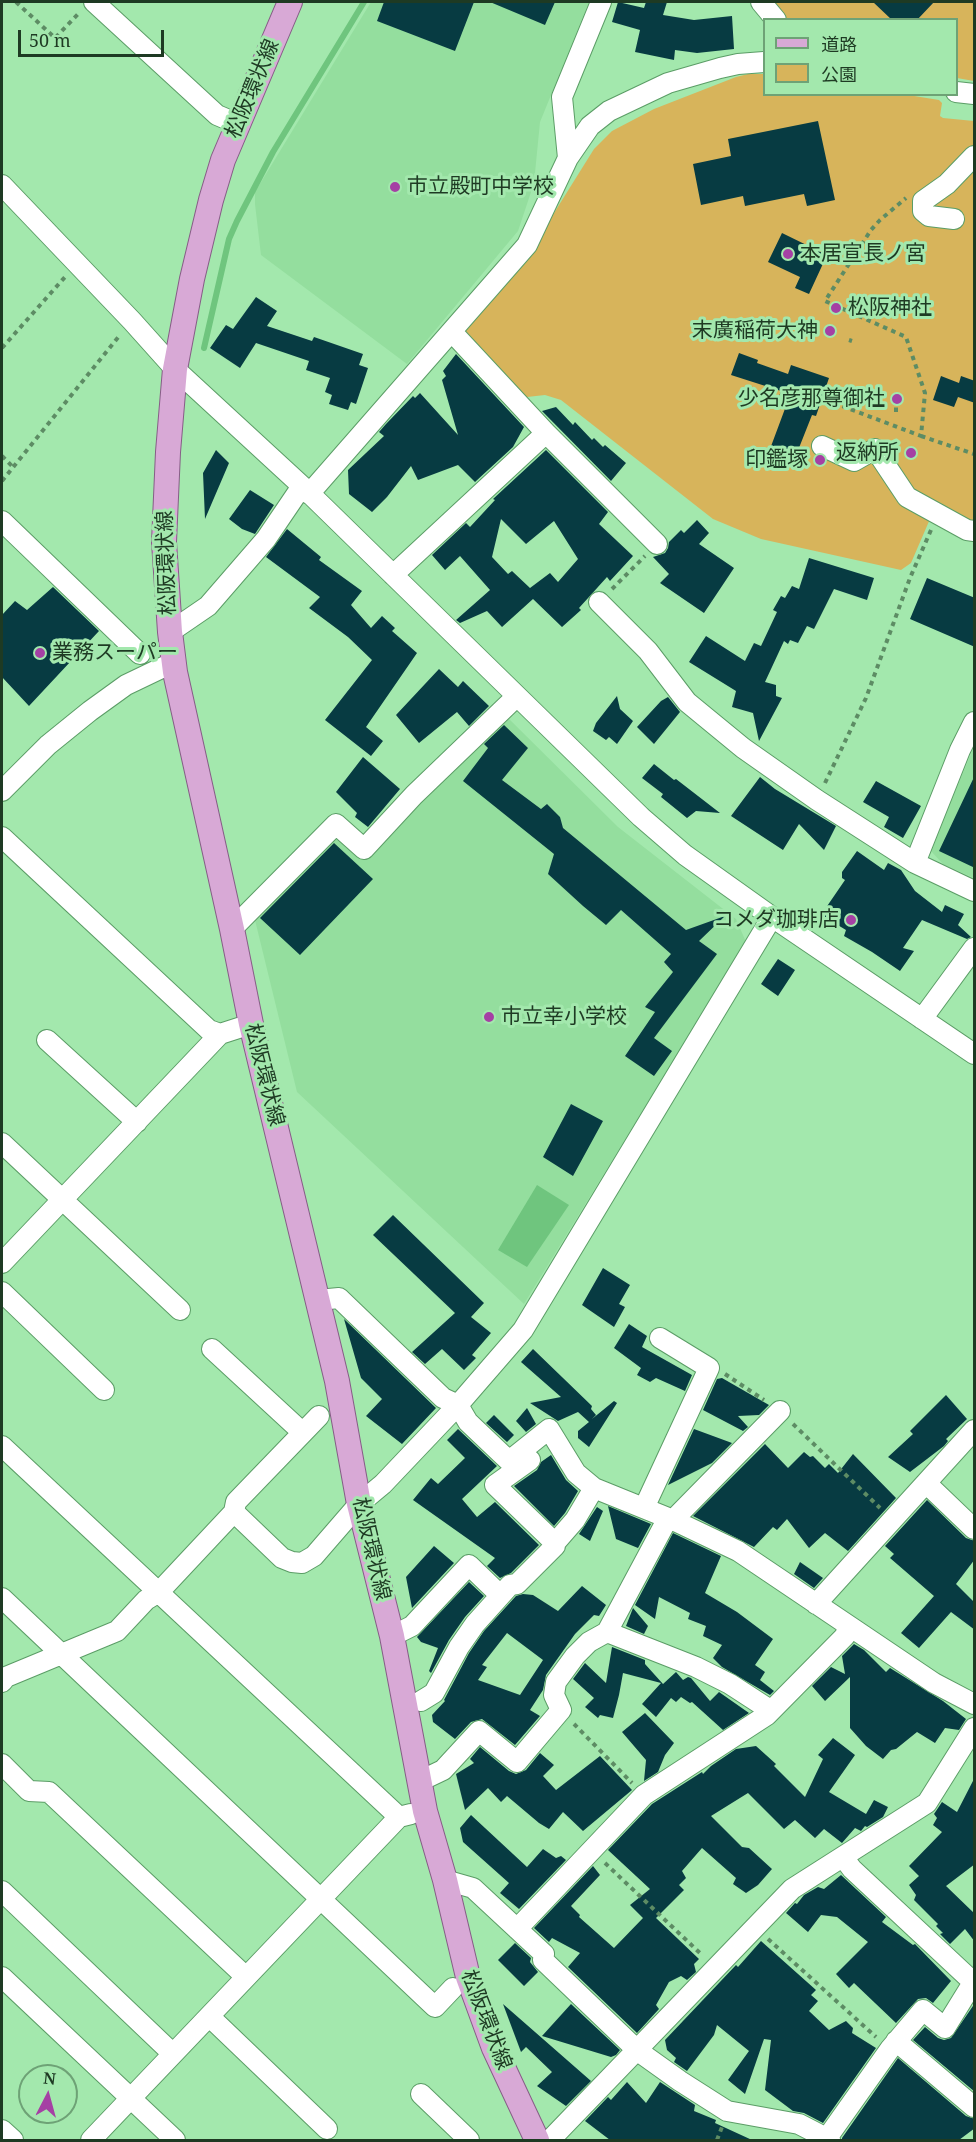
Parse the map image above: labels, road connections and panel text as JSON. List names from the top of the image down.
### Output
{
  "streets": {
    "main road": ["松阪環状線"]
  },
  "places": [
    "市立殿町中学校",
    "本居宣長ノ宮",
    "松阪神社",
    "末廣稲荷大神",
    "少名彦那尊御社",
    "返納所",
    "印鑑塚",
    "業務スーパー",
    "コメダ珈琲店",
    "市立幸小学校"
  ],
  "legend": ["道路", "公園"],
  "scale_bar": "50 m",
  "north": "top"
}
